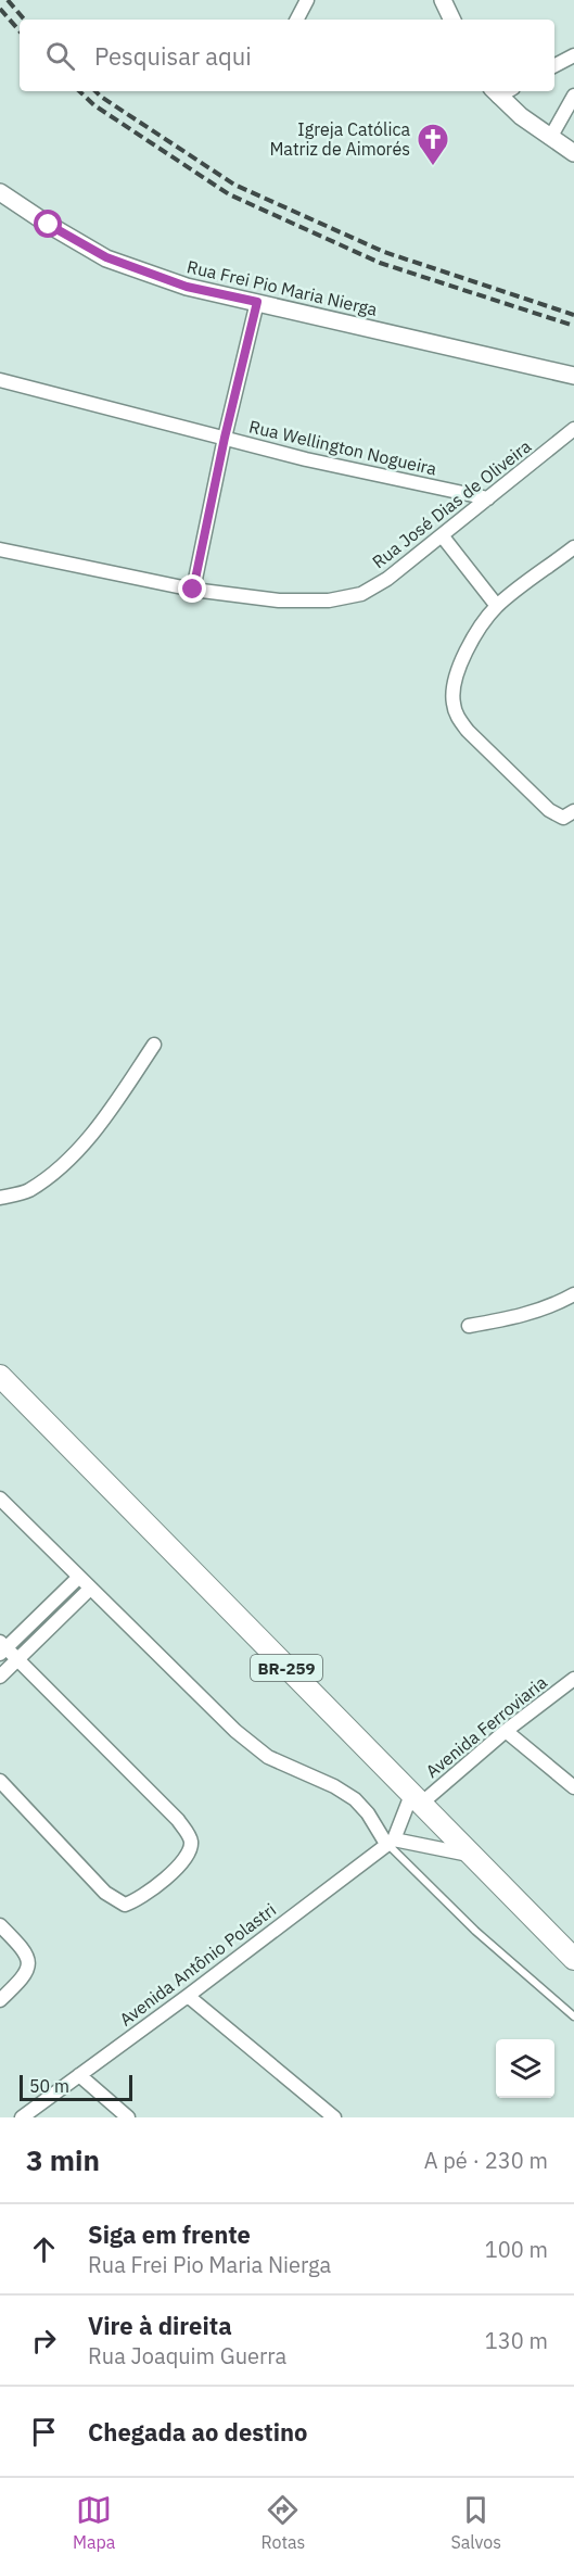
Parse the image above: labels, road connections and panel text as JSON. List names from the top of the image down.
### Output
{
  "streets": {
    "highway": ["BR-259"],
    "street": [
      "Rua Frei Pio Maria Nierga",
      "Rua Wellington Nogueira",
      "Rua José Dias de Oliveira",
      "Avenida Ferroviaria",
      "Avenida Antônio Polastri"
    ]
  },
  "crossings": [
    ["Rua Wellington Nogueira", "Rua José Dias de Oliveira"],
    ["BR-259", "Avenida Ferroviaria"]
  ],
  "places": {
    "church": ["Igreja Católica Matriz de Aimorés"]
  },
  "scale_bar": "50 m",
  "page": {
    "search": "Pesquisar aqui",
    "scale": "50 m",
    "heading": ["3 min", "A pé · 230 m"],
    "list": [
      ["Siga em frente", "Rua Frei Pio Maria Nierga", "100 m"],
      ["Vire à direita", "Rua Joaquim Guerra", "130 m"],
      "Chegada ao destino"
    ],
    "nav": ["Mapa", "Rotas", "Salvos"]
  }
}
